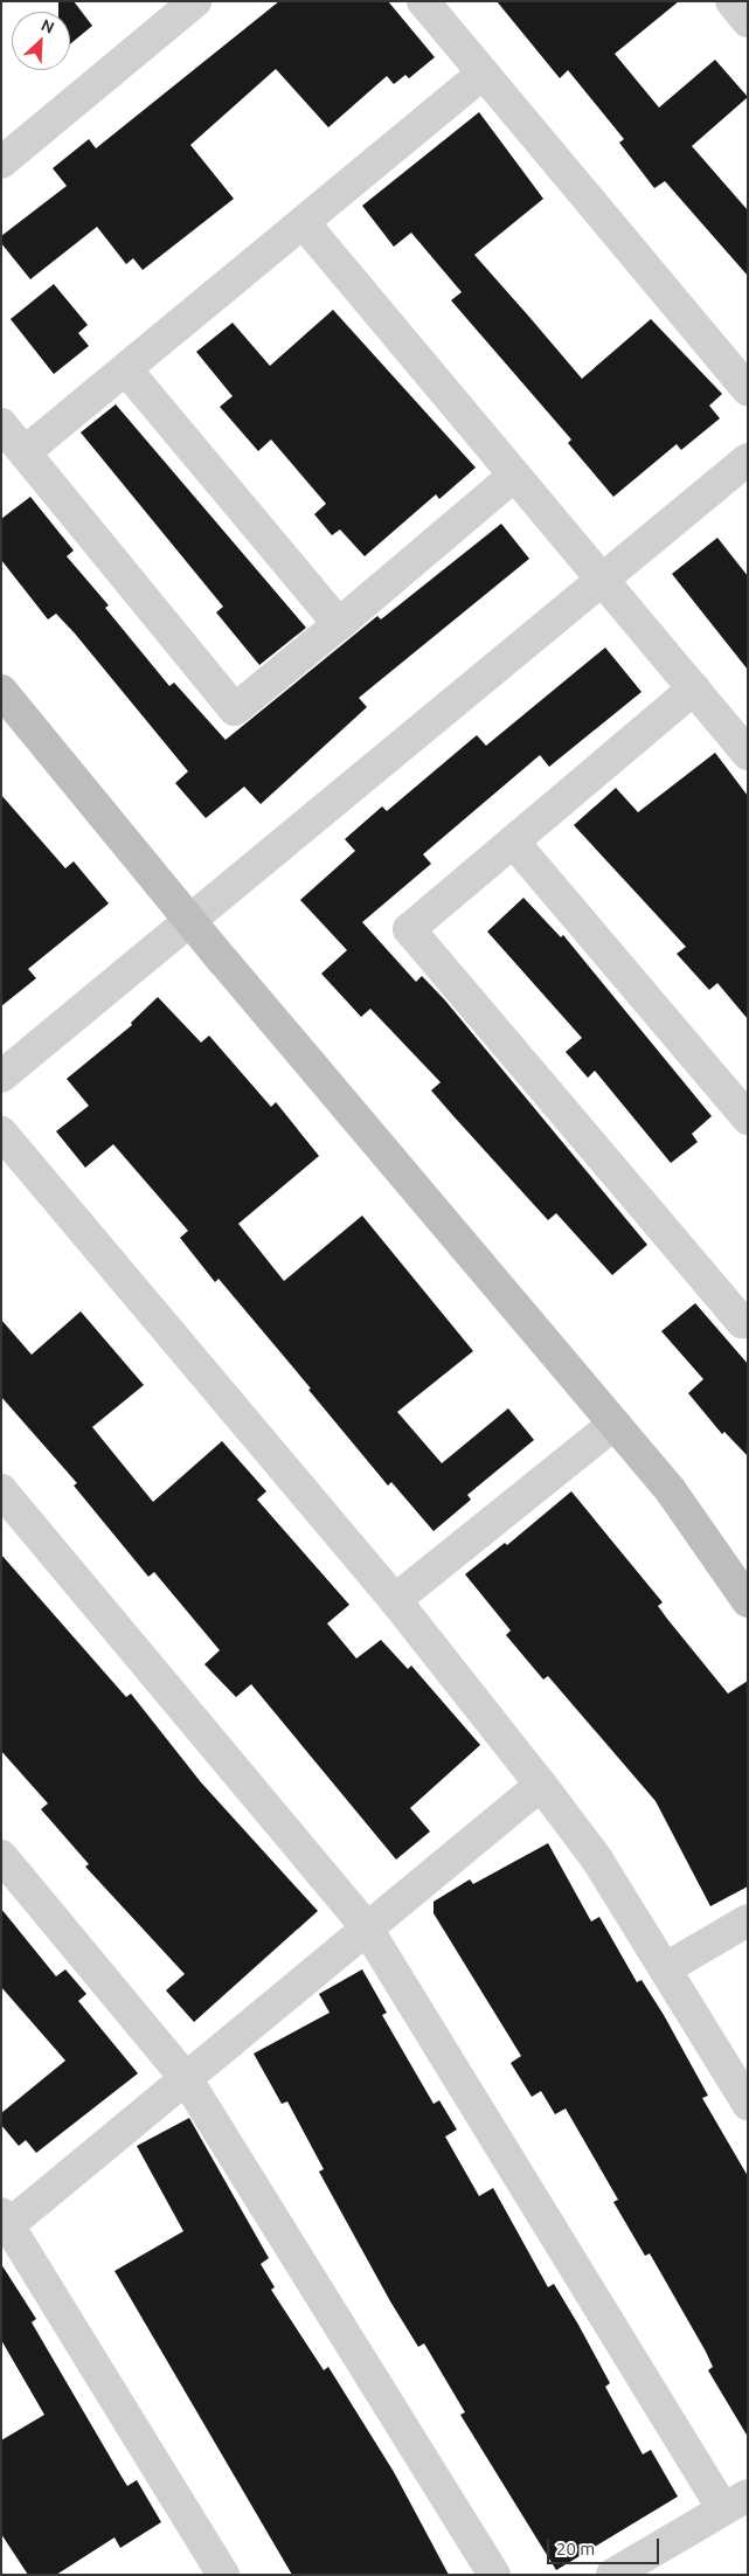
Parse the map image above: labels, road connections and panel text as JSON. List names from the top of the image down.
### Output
{
  "scale_bar": "20 m",
  "north": "top right"
}
